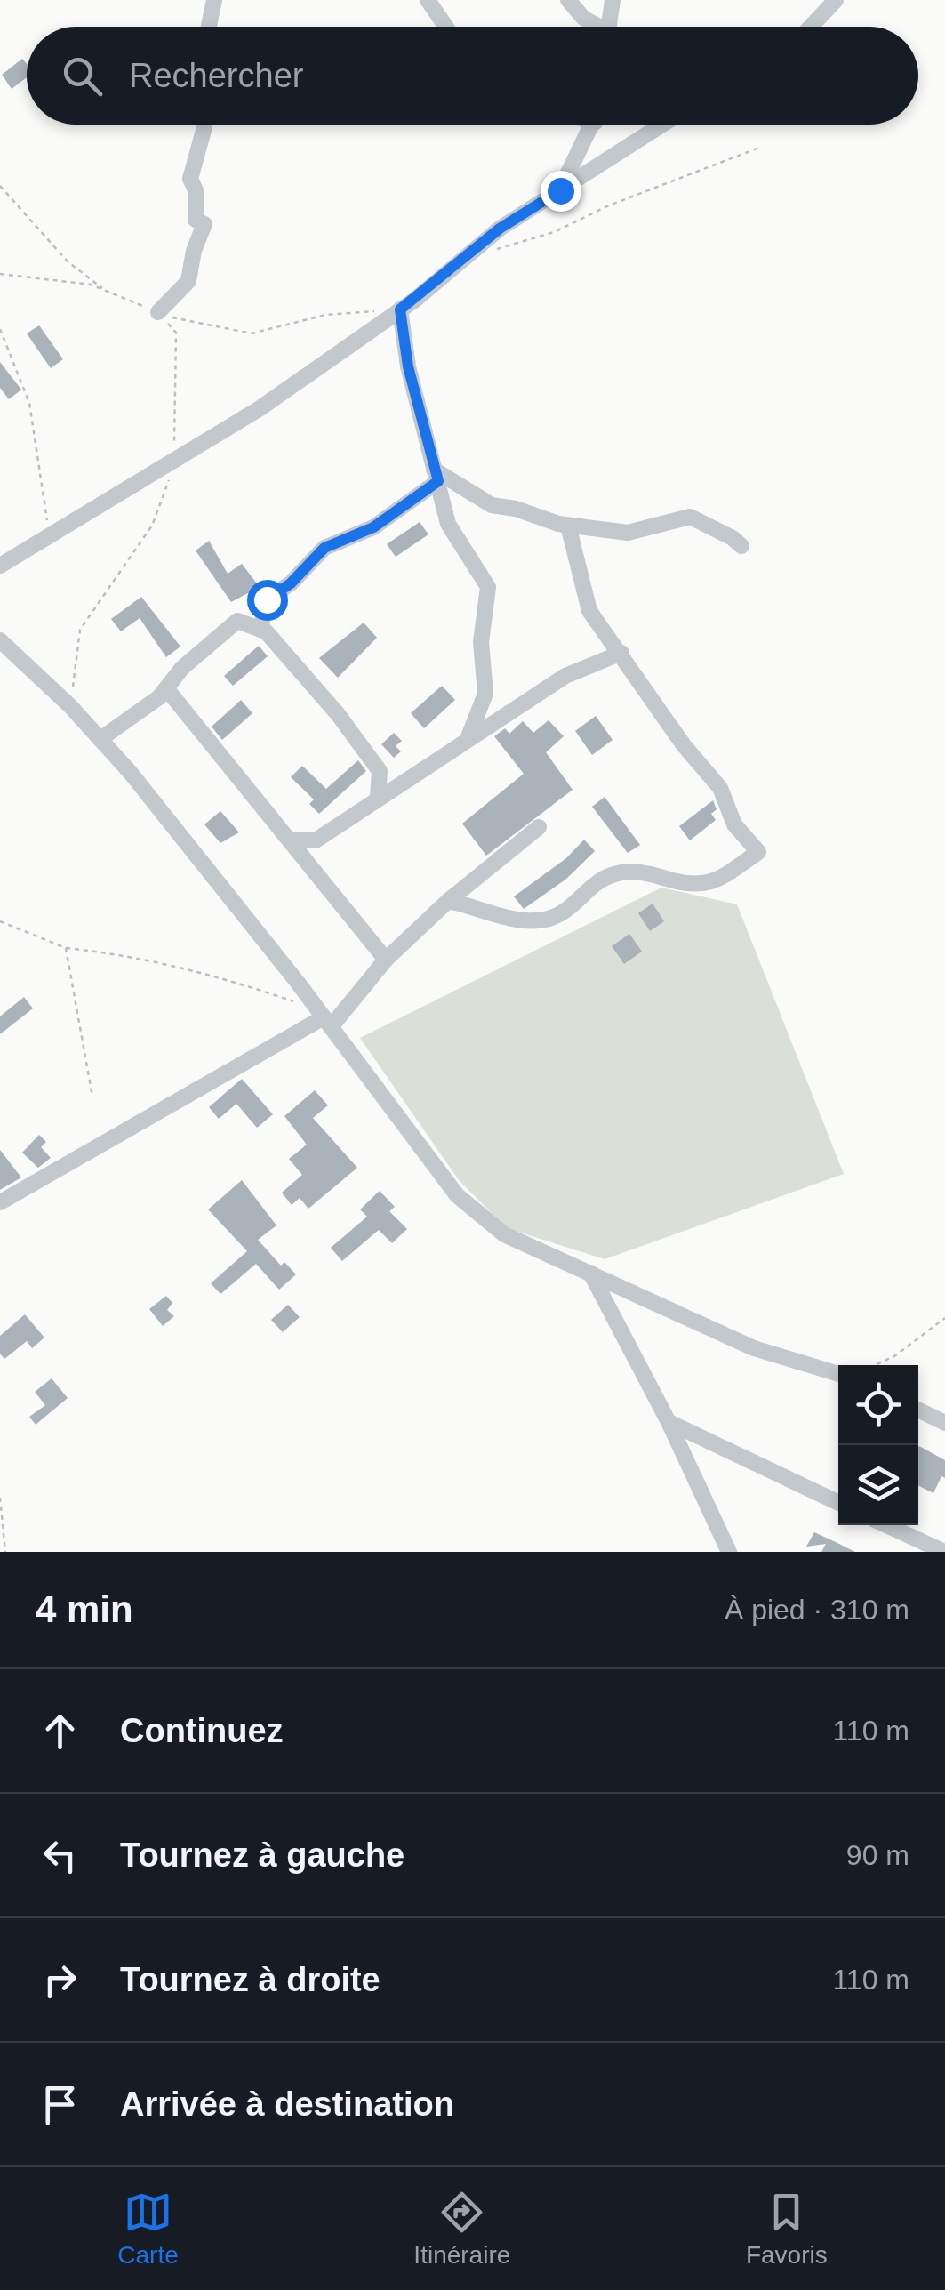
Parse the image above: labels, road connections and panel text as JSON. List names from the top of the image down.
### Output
{
  "page": {
    "search": "Rechercher",
    "heading": ["4 min", "À pied · 310 m"],
    "list": [
      ["Continuez", "110 m"],
      ["Tournez à gauche", "90 m"],
      ["Tournez à droite", "110 m"],
      "Arrivée à destination"
    ],
    "nav": ["Carte", "Itinéraire", "Favoris"]
  }
}
